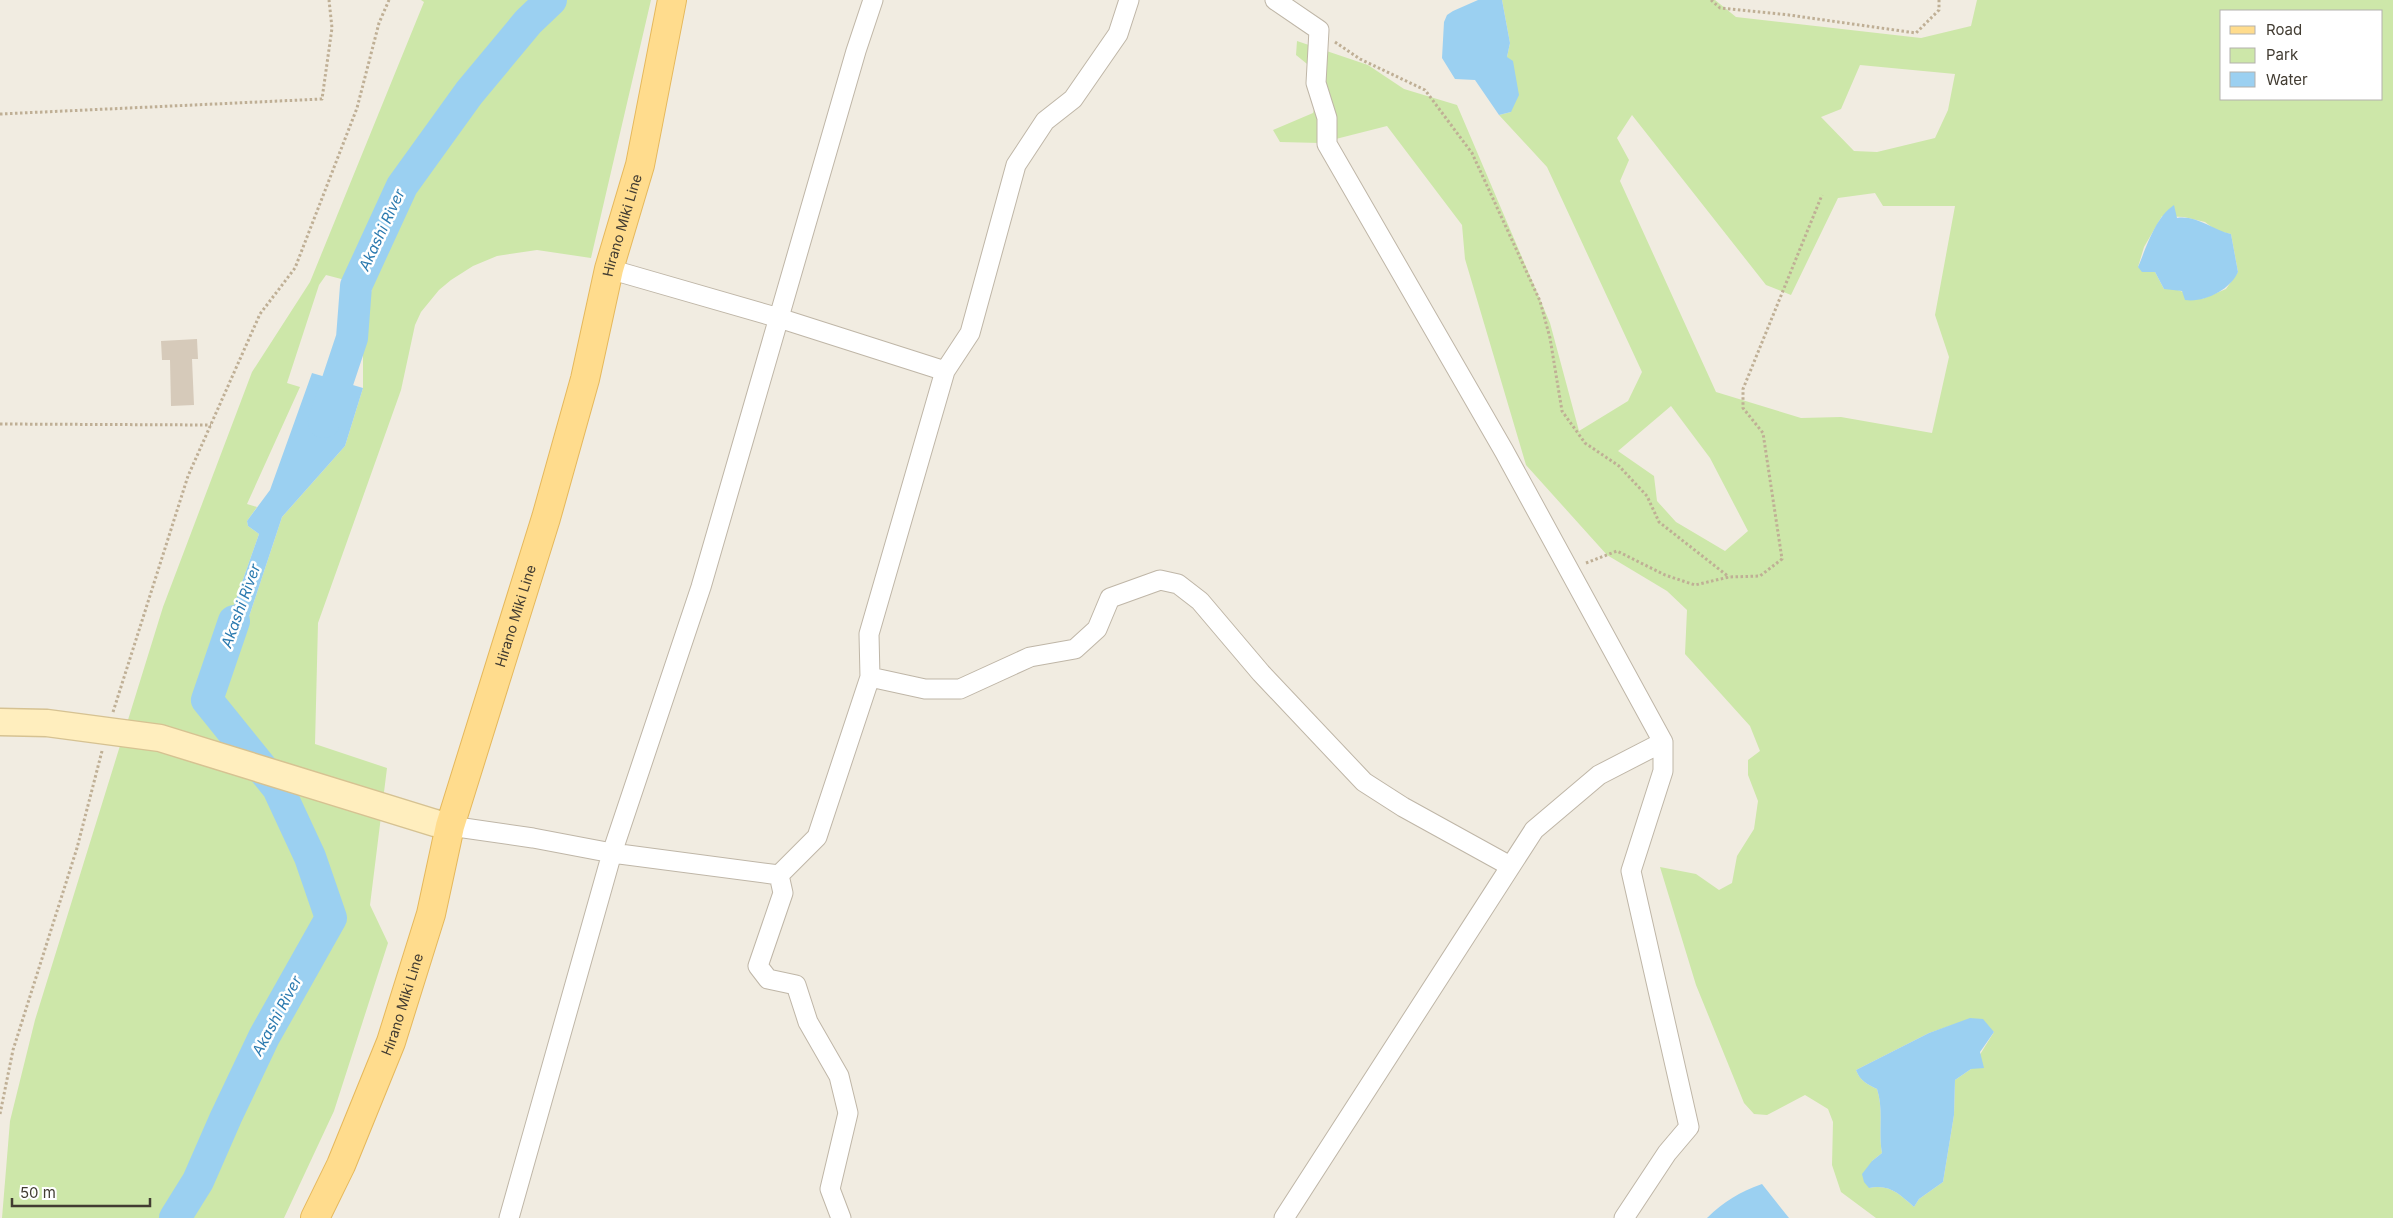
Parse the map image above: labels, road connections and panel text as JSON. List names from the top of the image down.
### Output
{
  "streets": {
    "main road": ["Hirano Miki Line"]
  },
  "water": ["Akashi River"],
  "legend": ["Road", "Park", "Water"],
  "scale_bar": "50 m"
}
